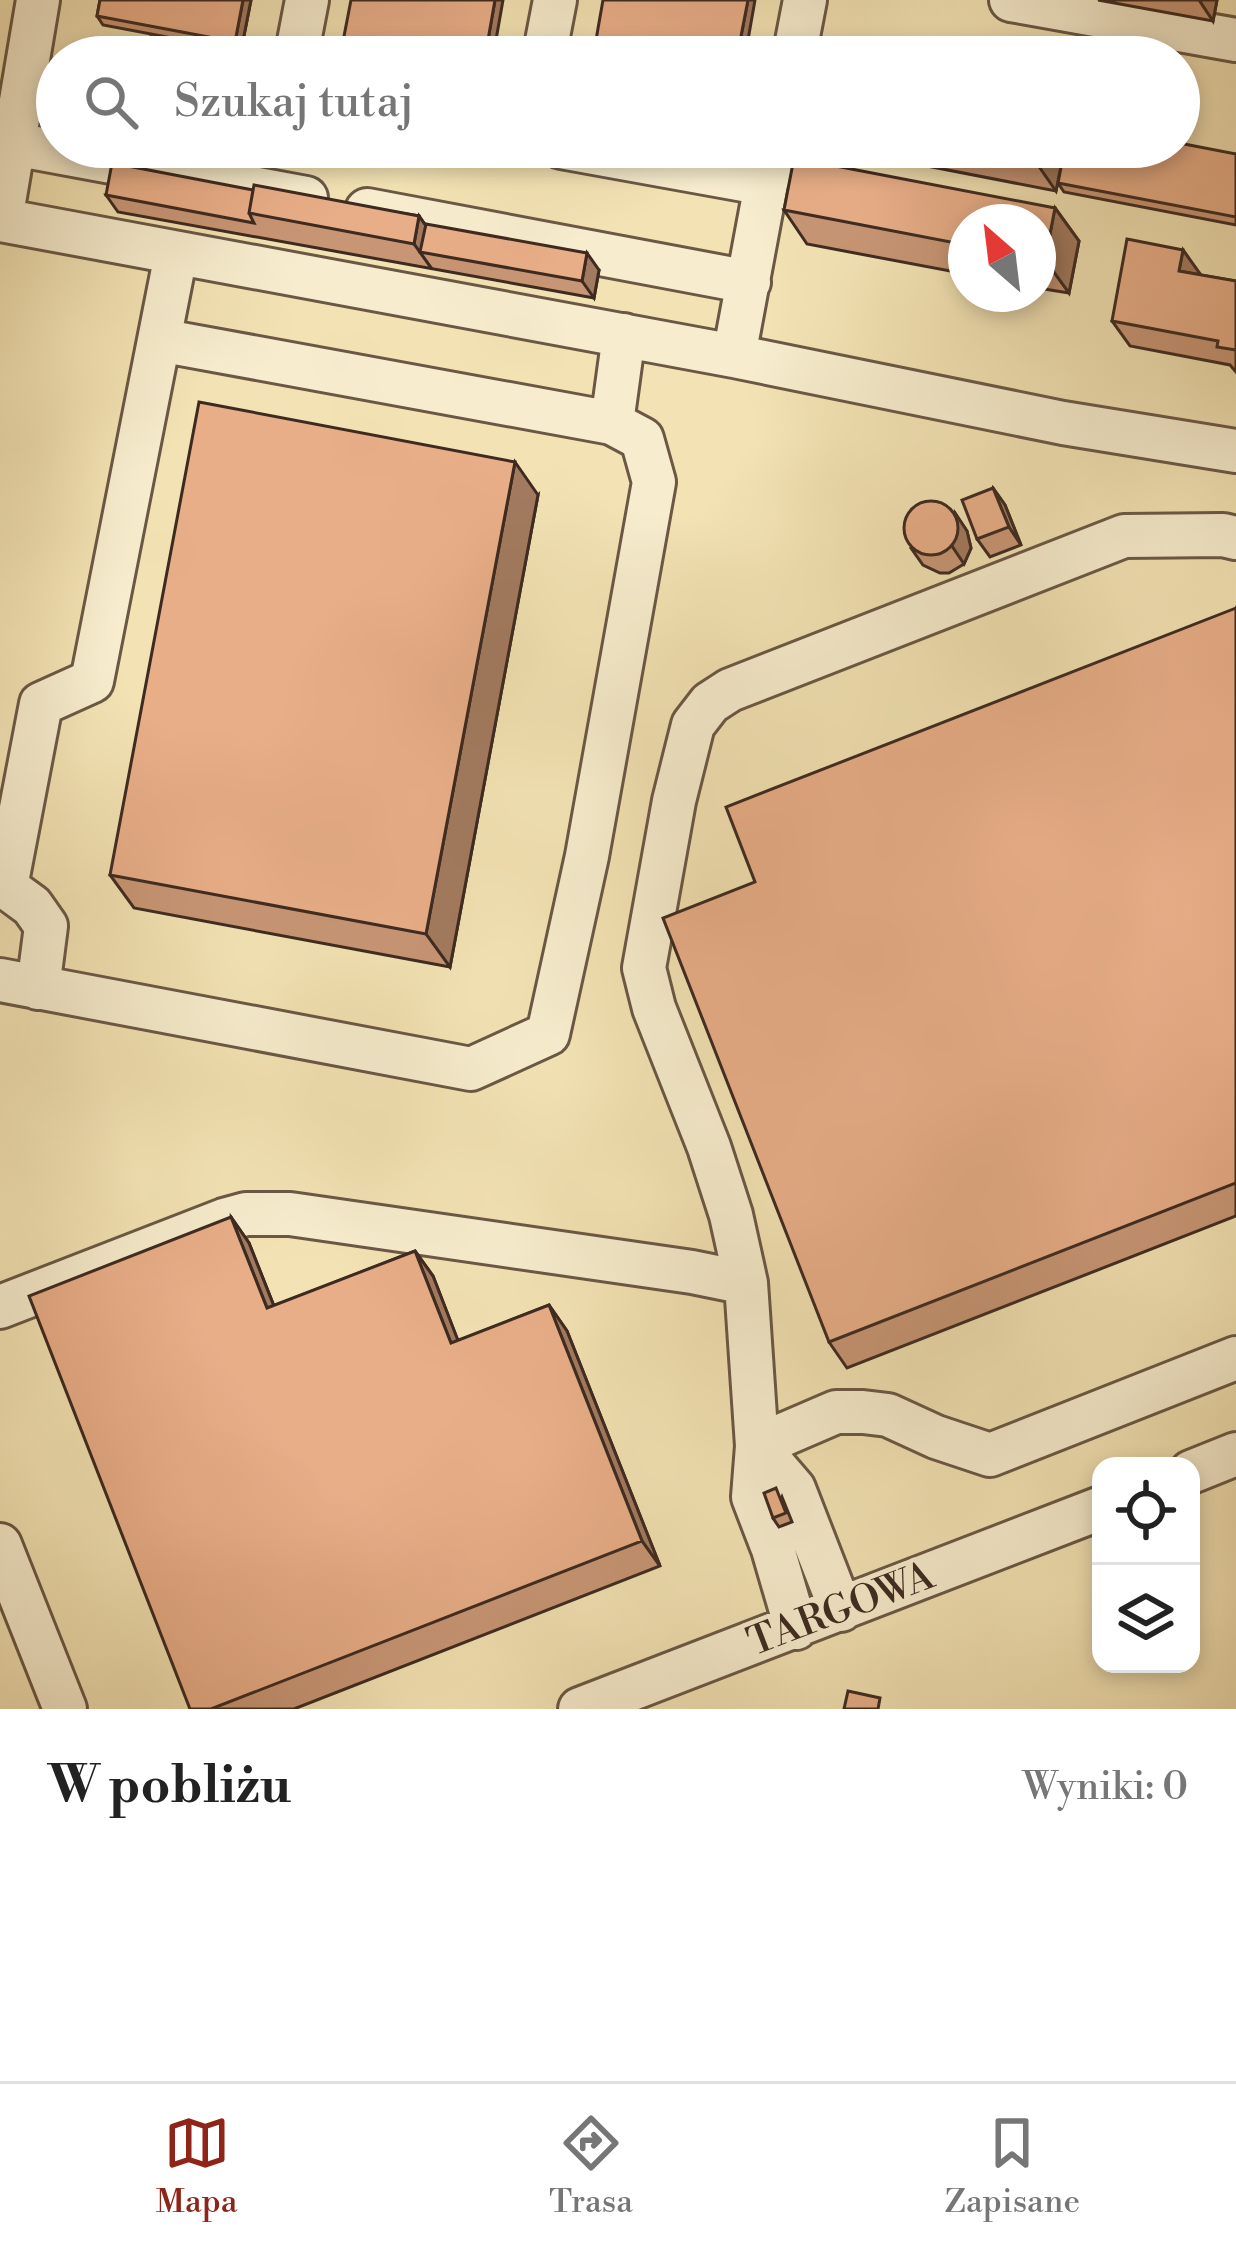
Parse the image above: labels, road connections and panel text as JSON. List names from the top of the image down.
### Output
{
  "streets": {
    "street": ["TARGOWA"]
  },
  "north": "top left",
  "page": {
    "search": "Szukaj tutaj",
    "heading": ["W pobliżu", "Wyniki: 0"],
    "nav": ["Mapa", "Trasa", "Zapisane"]
  }
}
